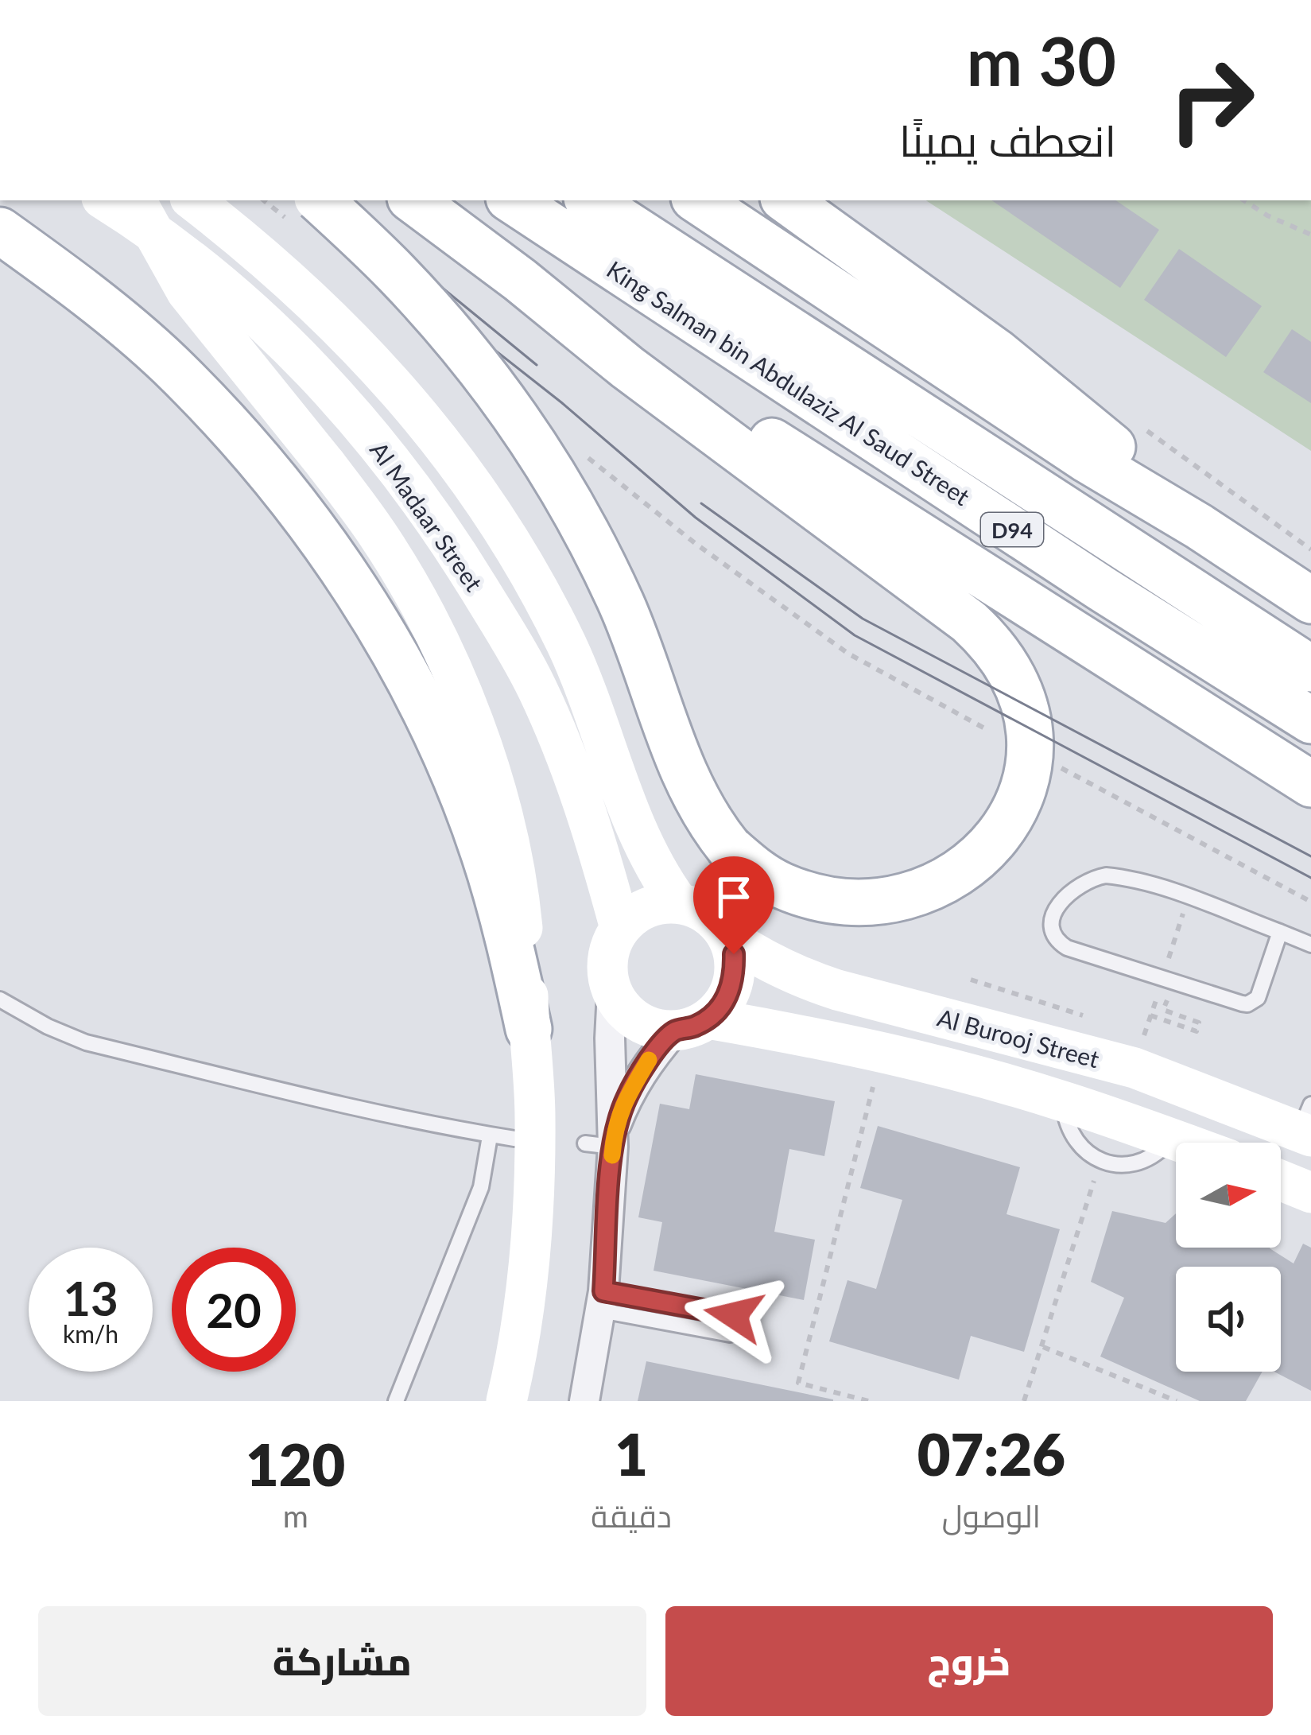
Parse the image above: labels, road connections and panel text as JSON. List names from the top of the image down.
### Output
{
  "streets": {
    "main road": ["King Salman bin Abdulaziz Al Saud Street", "D94"],
    "street": ["Al Madaar Street", "Al Burooj Street"]
  },
  "crossings": [
    ["Al Madaar Street", "Al Burooj Street"]
  ],
  "north": "right",
  "page": {
    "turn": ["30 m", "انعطف يمينًا"],
    "speed": "13 km/h",
    "limit": "20",
    "eta": [
      "07:26",
      "الوصول",
      "1",
      "دقيقة",
      "120",
      "m"
    ],
    "buttons": ["خروج", "مشاركة"]
  }
}
